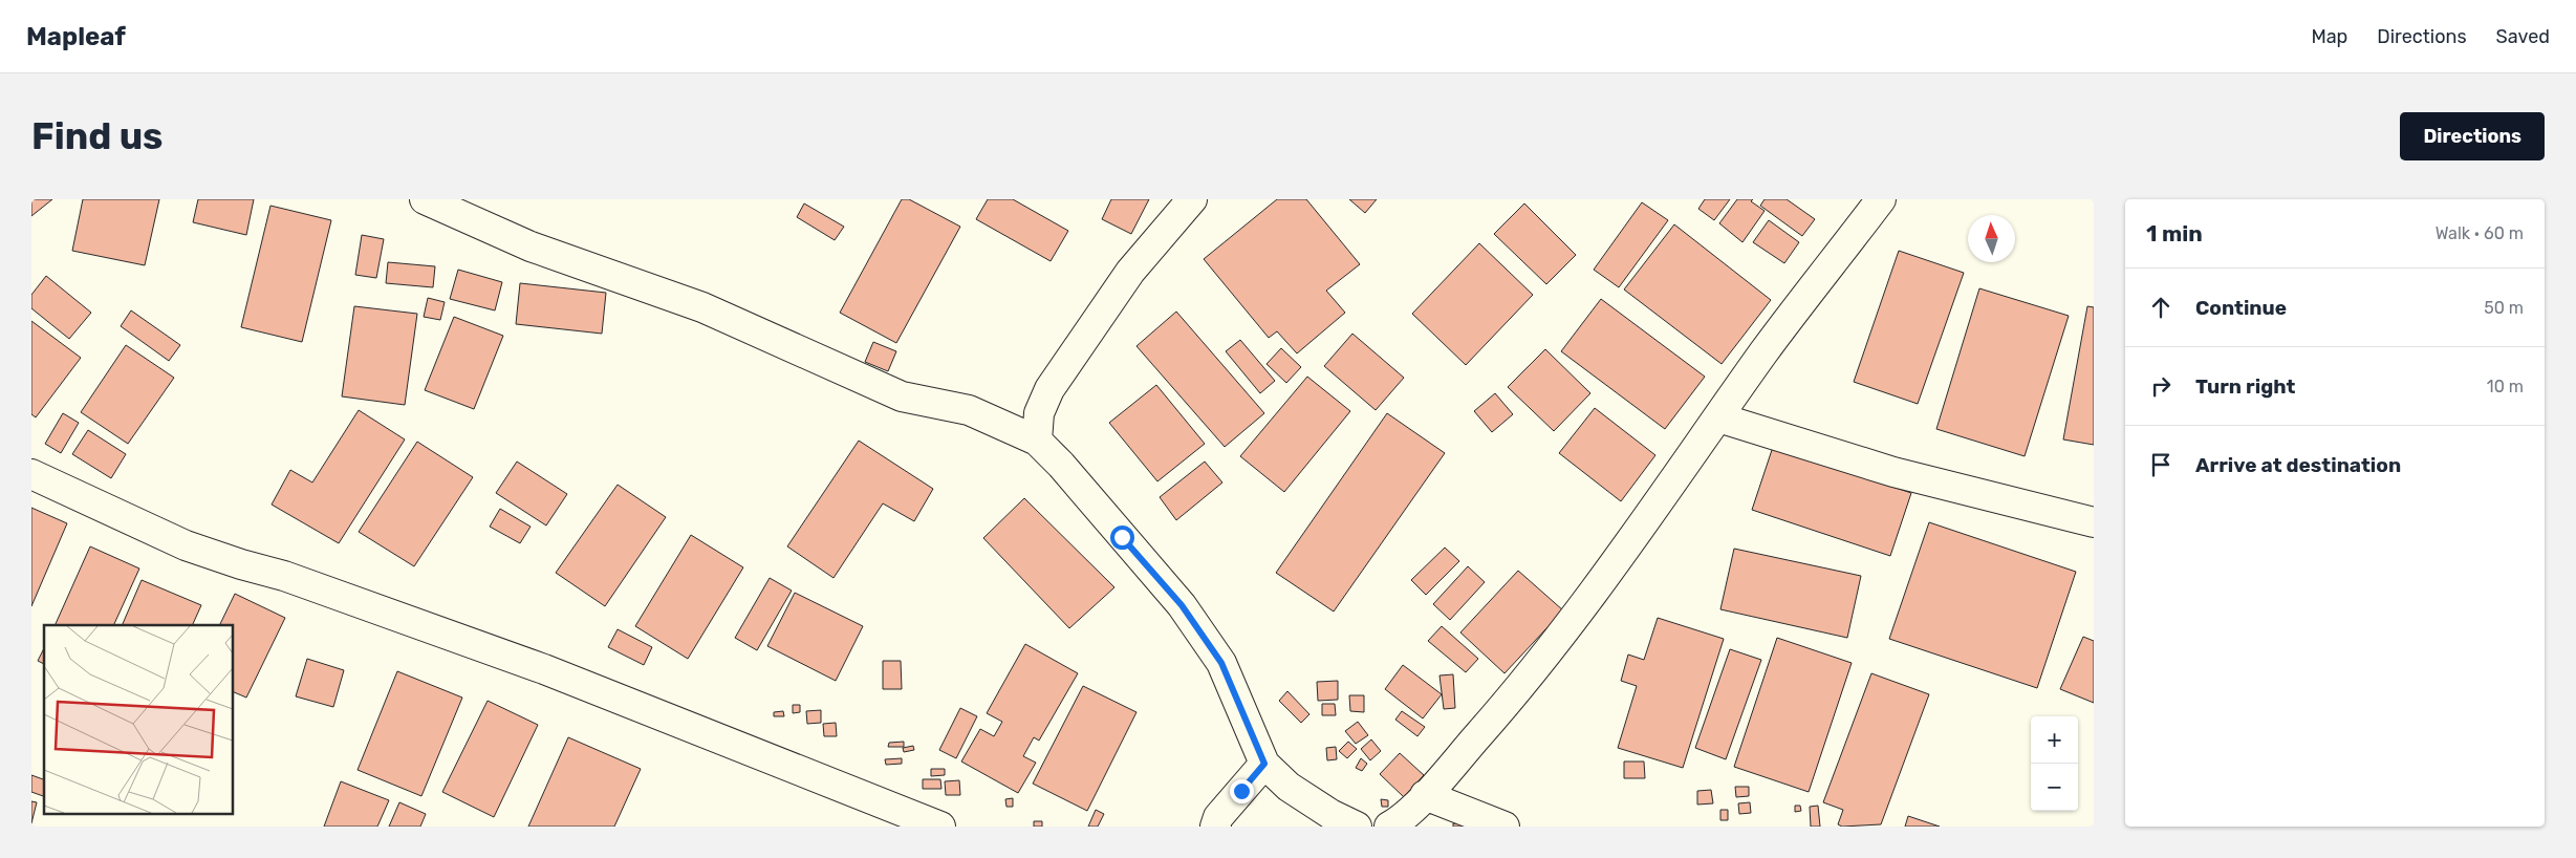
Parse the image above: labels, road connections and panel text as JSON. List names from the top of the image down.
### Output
{
  "north": "top",
  "page": {
    "header": "Mapleaf",
    "nav": ["Map", "Directions", "Saved"],
    "buttons": "Directions",
    "title": "Find us",
    "heading": ["1 min", "Walk · 60 m"],
    "list": [
      ["Continue", "50 m"],
      ["Turn right", "10 m"],
      "Arrive at destination"
    ],
    "map_buttons": ["+", "−"]
  }
}
